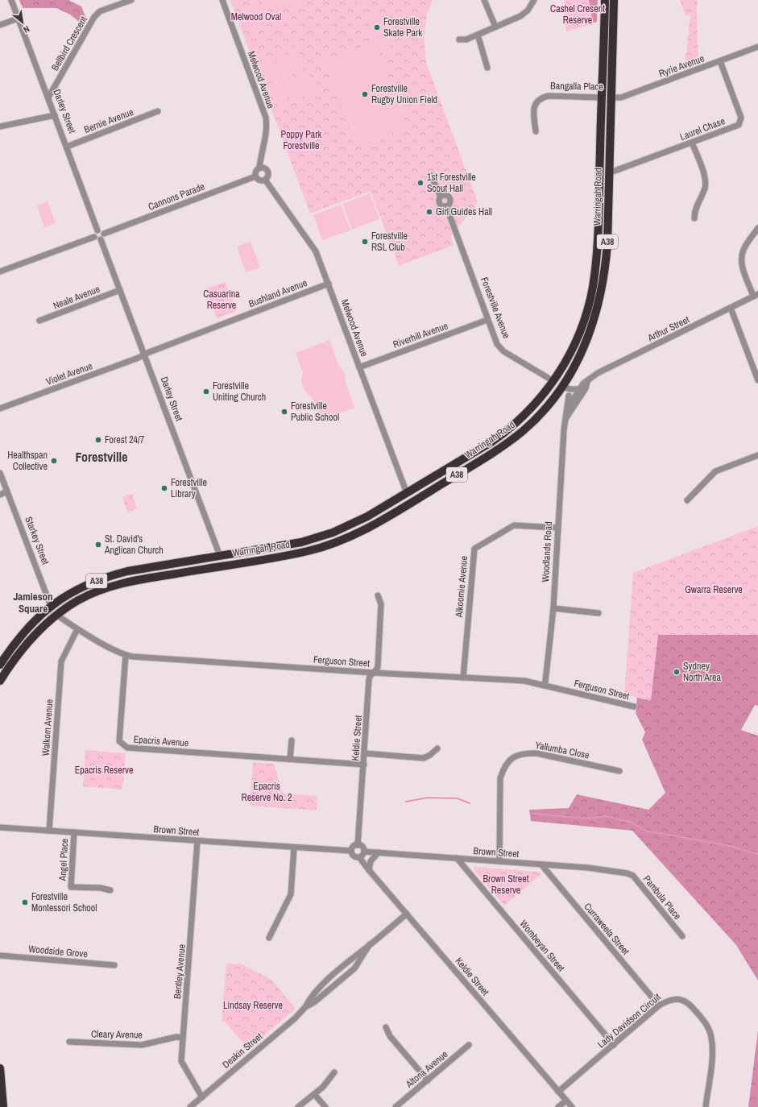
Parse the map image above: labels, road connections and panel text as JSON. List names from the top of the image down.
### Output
{
  "streets": {
    "highway": [
      "Bangalla Place",
      "Darley Street",
      "Warringah Road",
      "A38",
      "Forestville Avenue",
      "Starkey Street"
    ],
    "street": [
      "Bellbird Crescent",
      "Ryrie Avenue",
      "Melwood Avenue",
      "Bernie Avenue",
      "Laurel Chase",
      "Cannons Parade",
      "Bushland Avenue",
      "Neale Avenue",
      "Arthur Street",
      "Riverhill Avenue",
      "Violet Avenue",
      "Woodlands Road",
      "Alkoomie Avenue",
      "Ferguson Street",
      "Walkom Avenue",
      "Keldie Street",
      "Epacris Avenue",
      "Yallumba Close",
      "Brown Street",
      "Angel Place",
      "Pambula Place",
      "Curraweela Street",
      "Wombeyan Street",
      "Woodside Grove",
      "Bentley Avenue",
      "Lady Davidson Circuit",
      "Cleary Avenue",
      "Deakin Street",
      "Altona Avenue"
    ]
  },
  "crossings": [
    ["Bellbird Crescent", "Darley Street"],
    ["Ryrie Avenue", "Bangalla Place"],
    ["Ryrie Avenue", "Laurel Chase"],
    ["Ryrie Avenue", "Warringah Road"],
    ["Melwood Avenue", "Cannons Parade"],
    ["Melwood Avenue", "Warringah Road"],
    ["Melwood Avenue", "Bushland Avenue"],
    ["Melwood Avenue", "Riverhill Avenue"],
    ["Bangalla Place", "Warringah Road"],
    ["Darley Street", "Bernie Avenue"],
    ["Darley Street", "Cannons Parade"],
    ["Darley Street", "Warringah Road"],
    ["Darley Street", "Bushland Avenue"],
    ["Darley Street", "Neale Avenue"],
    ["Darley Street", "Violet Avenue"],
    ["Laurel Chase", "Warringah Road"],
    ["Warringah Road", "Forestville Avenue"],
    ["Warringah Road", "Starkey Street"],
    ["Warringah Road", "Ferguson Street"],
    ["Bushland Avenue", "Violet Avenue"],
    ["Forestville Avenue", "Riverhill Avenue"],
    ["Arthur Street", "Woodlands Road"],
    ["Starkey Street", "Ferguson Street"],
    ["Woodlands Road", "Alkoomie Avenue"],
    ["Woodlands Road", "Ferguson Street"],
    ["Alkoomie Avenue", "Ferguson Street"],
    ["Ferguson Street", "Walkom Avenue"],
    ["Ferguson Street", "Keldie Street"],
    ["Ferguson Street", "Epacris Avenue"],
    ["Walkom Avenue", "Brown Street"],
    ["Keldie Street", "Epacris Avenue"],
    ["Keldie Street", "Brown Street"],
    ["Keldie Street", "Lady Davidson Circuit"],
    ["Keldie Street", "Deakin Street"],
    ["Yallumba Close", "Brown Street"],
    ["Brown Street", "Angel Place"],
    ["Brown Street", "Pambula Place"],
    ["Brown Street", "Curraweela Street"],
    ["Brown Street", "Wombeyan Street"],
    ["Brown Street", "Bentley Avenue"],
    ["Curraweela Street", "Lady Davidson Circuit"],
    ["Wombeyan Street", "Lady Davidson Circuit"],
    ["Bentley Avenue", "Cleary Avenue"],
    ["Bentley Avenue", "Deakin Street"]
  ],
  "districts": ["Forestville", "Jamieson Square"],
  "parks": [
    "Cashel Cresent Reserve",
    "Melwood Oval",
    "Poppy Park Forestville",
    "Casuarina Reserve",
    "Gwarra Reserve",
    "Epacris Reserve",
    "Epacris Reserve No. 2",
    "Brown Street Reserve",
    "Lindsay Reserve"
  ],
  "places": [
    "Forestville Skate Park",
    "Forestville Rugby Union Field",
    "1st Forestville Scout Hall",
    "Girl Guides Hall",
    "Forestville RSL Club",
    "Forestville Uniting Church",
    "Forestville Public School",
    "Forest 24/7",
    "Healthspan Collective",
    "Forestville Library",
    "St. David's Anglican Church",
    "Sydney North Area",
    "Forestville Montessori School"
  ],
  "north": "bottom right"
}
